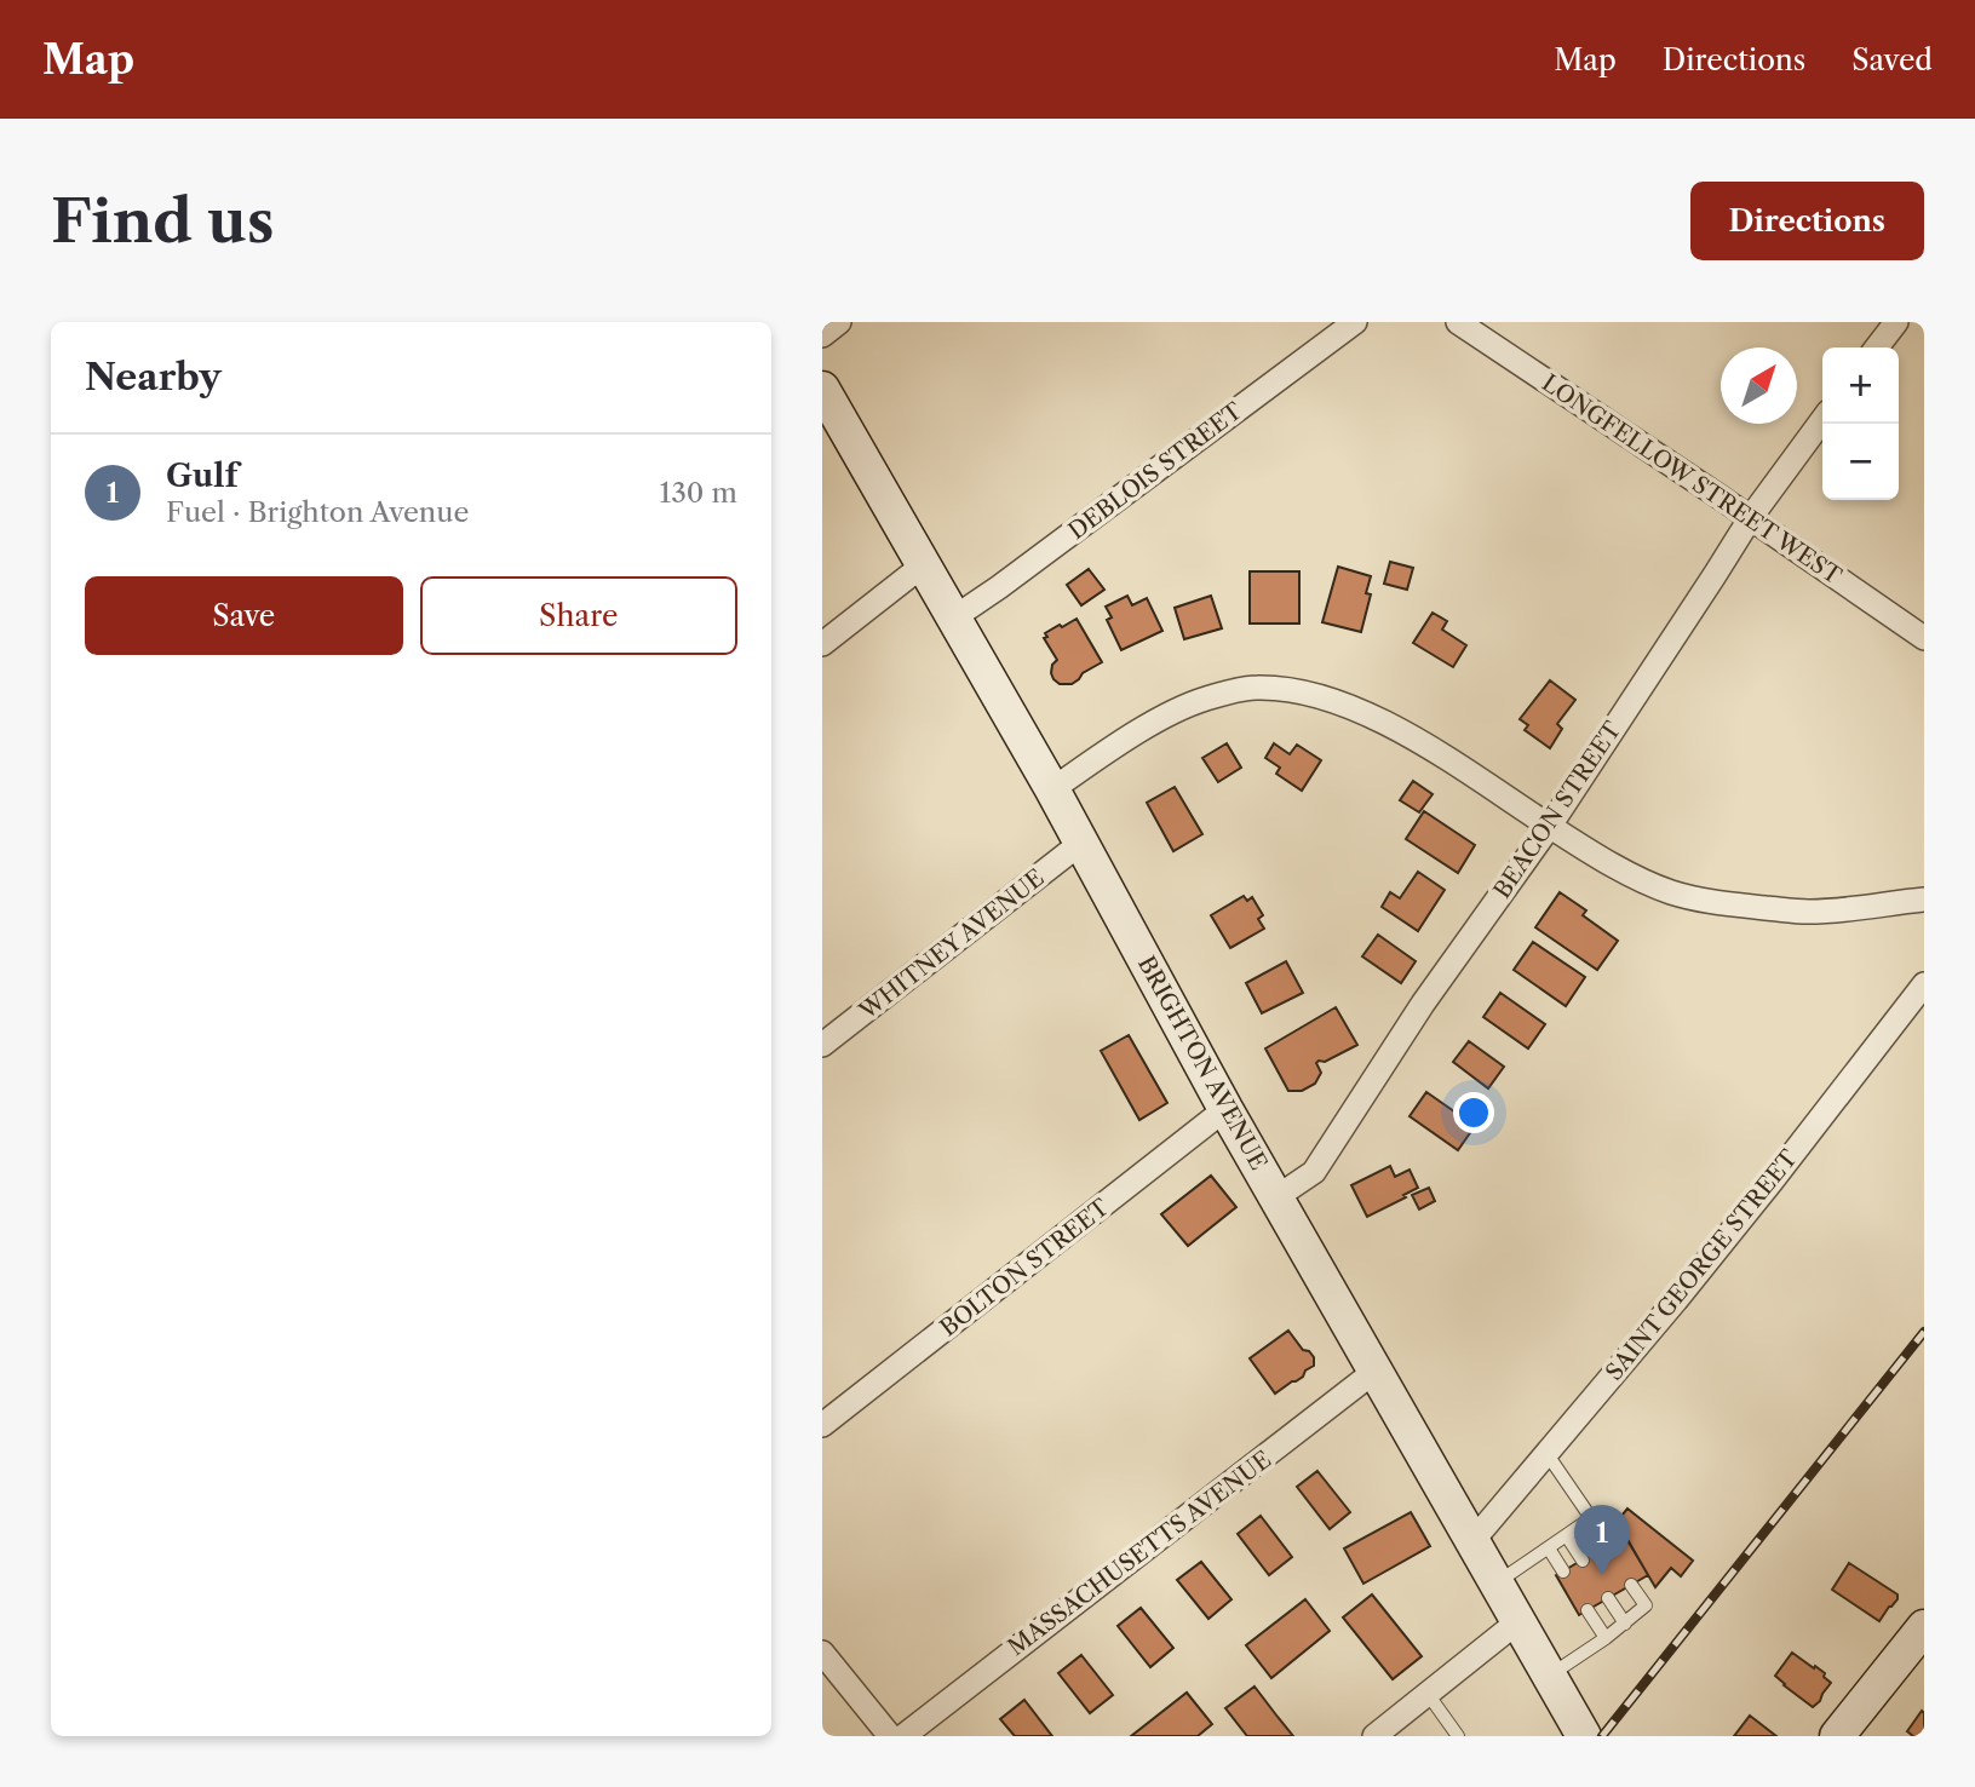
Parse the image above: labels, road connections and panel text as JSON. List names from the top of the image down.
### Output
{
  "streets": {
    "main road": ["BRIGHTON AVENUE"],
    "street": [
      "DEBLOIS STREET",
      "LONGFELLOW STREET WEST",
      "BEACON STREET",
      "WHITNEY AVENUE",
      "SAINT GEORGE STREET",
      "BOLTON STREET",
      "MASSACHUSETTS AVENUE"
    ]
  },
  "crossings": [
    ["DEBLOIS STREET", "BRIGHTON AVENUE"],
    ["LONGFELLOW STREET WEST", "BEACON STREET"],
    ["BEACON STREET", "BRIGHTON AVENUE"],
    ["WHITNEY AVENUE", "BRIGHTON AVENUE"],
    ["BRIGHTON AVENUE", "SAINT GEORGE STREET"],
    ["BRIGHTON AVENUE", "BOLTON STREET"],
    ["BRIGHTON AVENUE", "MASSACHUSETTS AVENUE"]
  ],
  "north": "top right",
  "page": {
    "header": "Map",
    "nav": ["Map", "Directions", "Saved"],
    "buttons": [
      "Directions",
      ["Save", "Share"]
    ],
    "title": "Find us",
    "heading": "Nearby",
    "map_buttons": ["+", "−"],
    "list": [
      {
        "mark": "1",
        "name": "Gulf",
        "note": "Fuel · Brighton Avenue",
        "value": "130 m"
      }
    ],
    "pins": "1"
  }
}
